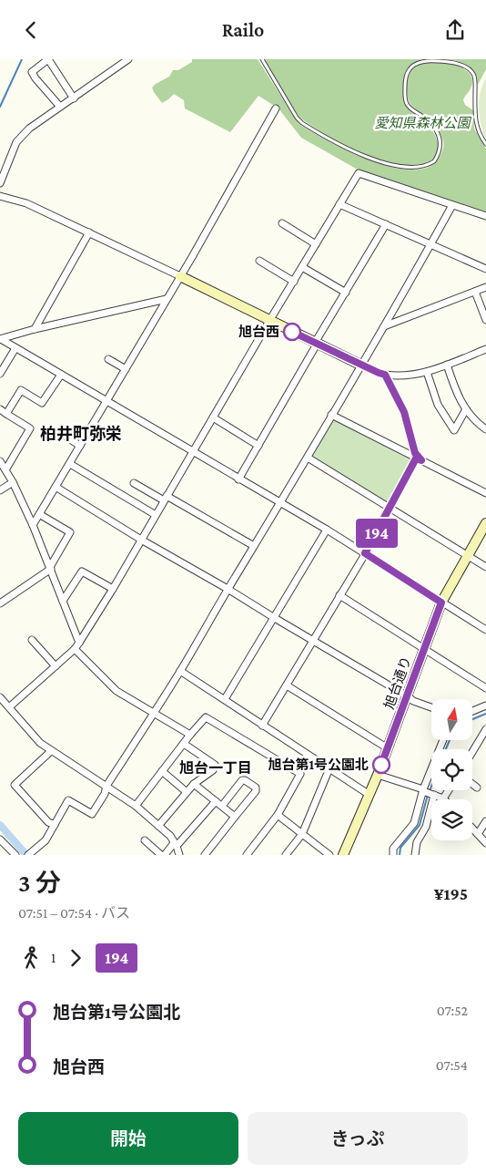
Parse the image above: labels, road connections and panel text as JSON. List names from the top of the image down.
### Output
{
  "streets": {
    "street": ["旭台通り"]
  },
  "districts": ["柏井町弥栄", "旭台一丁目"],
  "parks": ["愛知県森林公園"],
  "places": ["旭台西", "旭台第1号公園北"],
  "lines": ["bus line 194"],
  "north": "top",
  "page": {
    "header": "Railo",
    "on_map": "194",
    "heading": ["3 分", "07:51 – 07:54 · バス", "¥195"],
    "legs": ["1", "194"],
    "list": [
      {
        "name": "旭台第1号公園北",
        "value": "07:52"
      },
      {
        "name": "旭台西",
        "value": "07:54"
      }
    ],
    "buttons": ["開始", "きっぷ"]
  }
}
